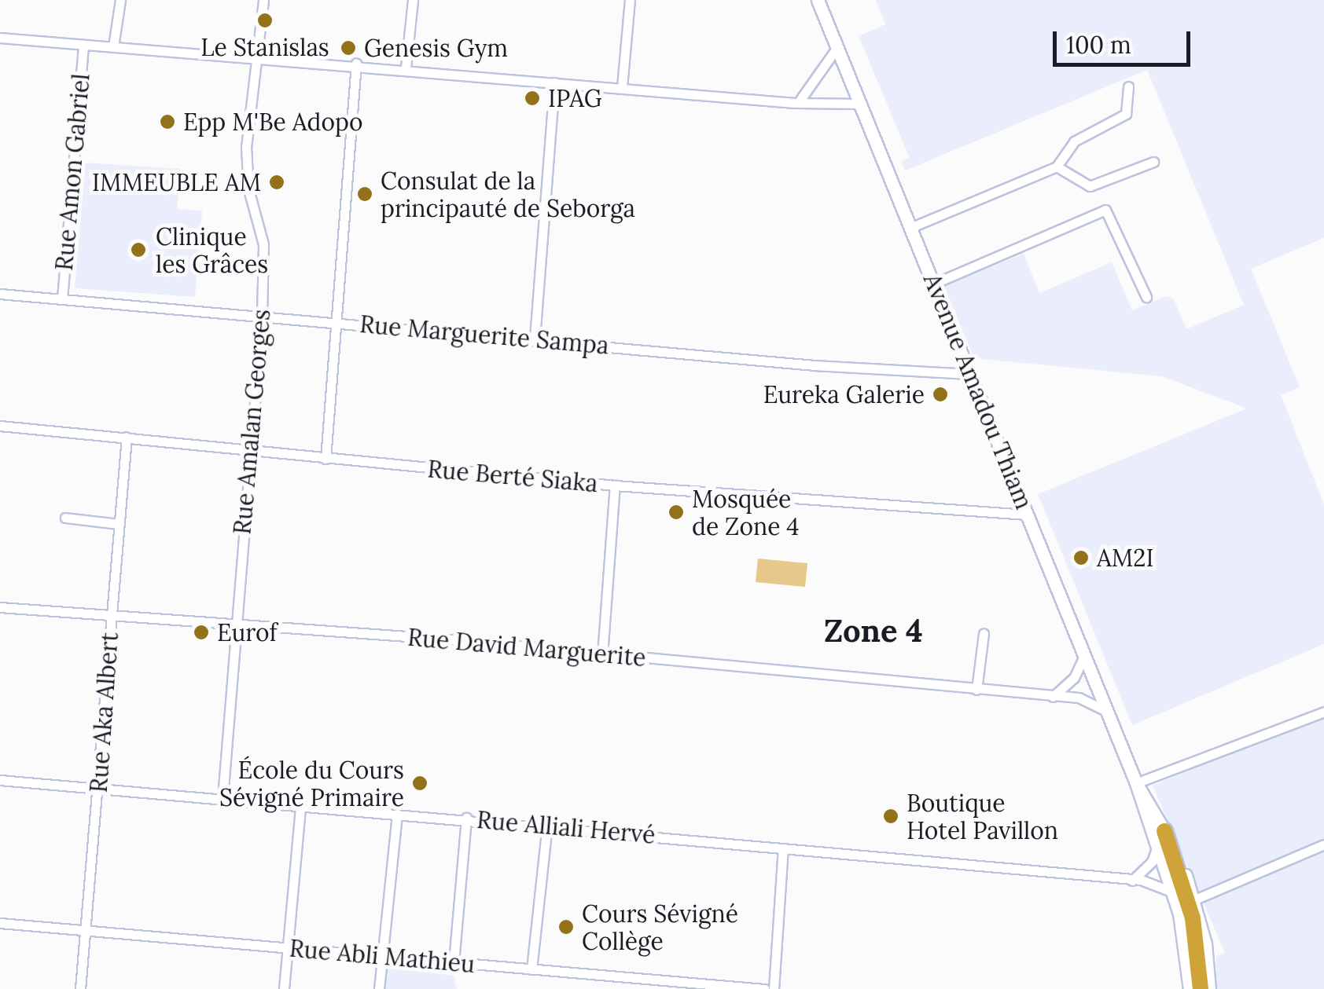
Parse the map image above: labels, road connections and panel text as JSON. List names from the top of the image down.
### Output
{
  "streets": {
    "main road": ["Avenue Amadou Thiam"],
    "street": [
      "Rue Amon Gabriel",
      "Rue Marguerite Sampa",
      "Rue Amalan Georges",
      "Rue Berté Siaka",
      "Rue David Marguerite",
      "Rue Aka Albert",
      "Rue Alliali Hervé",
      "Rue Abli Mathieu"
    ]
  },
  "crossings": [
    ["Rue Amon Gabriel", "Rue Marguerite Sampa"],
    ["Rue Marguerite Sampa", "Avenue Amadou Thiam"],
    ["Rue Marguerite Sampa", "Rue Amalan Georges"],
    ["Avenue Amadou Thiam", "Rue Berté Siaka"],
    ["Avenue Amadou Thiam", "Rue David Marguerite"],
    ["Avenue Amadou Thiam", "Rue Alliali Hervé"],
    ["Rue Amalan Georges", "Rue Berté Siaka"],
    ["Rue Amalan Georges", "Rue David Marguerite"],
    ["Rue Amalan Georges", "Rue Alliali Hervé"],
    ["Rue Berté Siaka", "Rue Aka Albert"],
    ["Rue David Marguerite", "Rue Aka Albert"],
    ["Rue Aka Albert", "Rue Alliali Hervé"],
    ["Rue Aka Albert", "Rue Abli Mathieu"]
  ],
  "districts": ["Zone 4"],
  "places": [
    "Le Stanislas",
    "Genesis Gym",
    "IPAG",
    "Epp M'Be Adopo",
    "IMMEUBLE AM",
    "Consulat de la principauté de Seborga",
    "Clinique les Grâces",
    "Eureka Galerie",
    "Mosquée de Zone 4",
    "AM2I",
    "Eurof",
    "École du Cours Sévigné Primaire",
    "Boutique Hotel Pavillon",
    "Cours Sévigné Collège"
  ],
  "scale_bar": "100 m"
}
